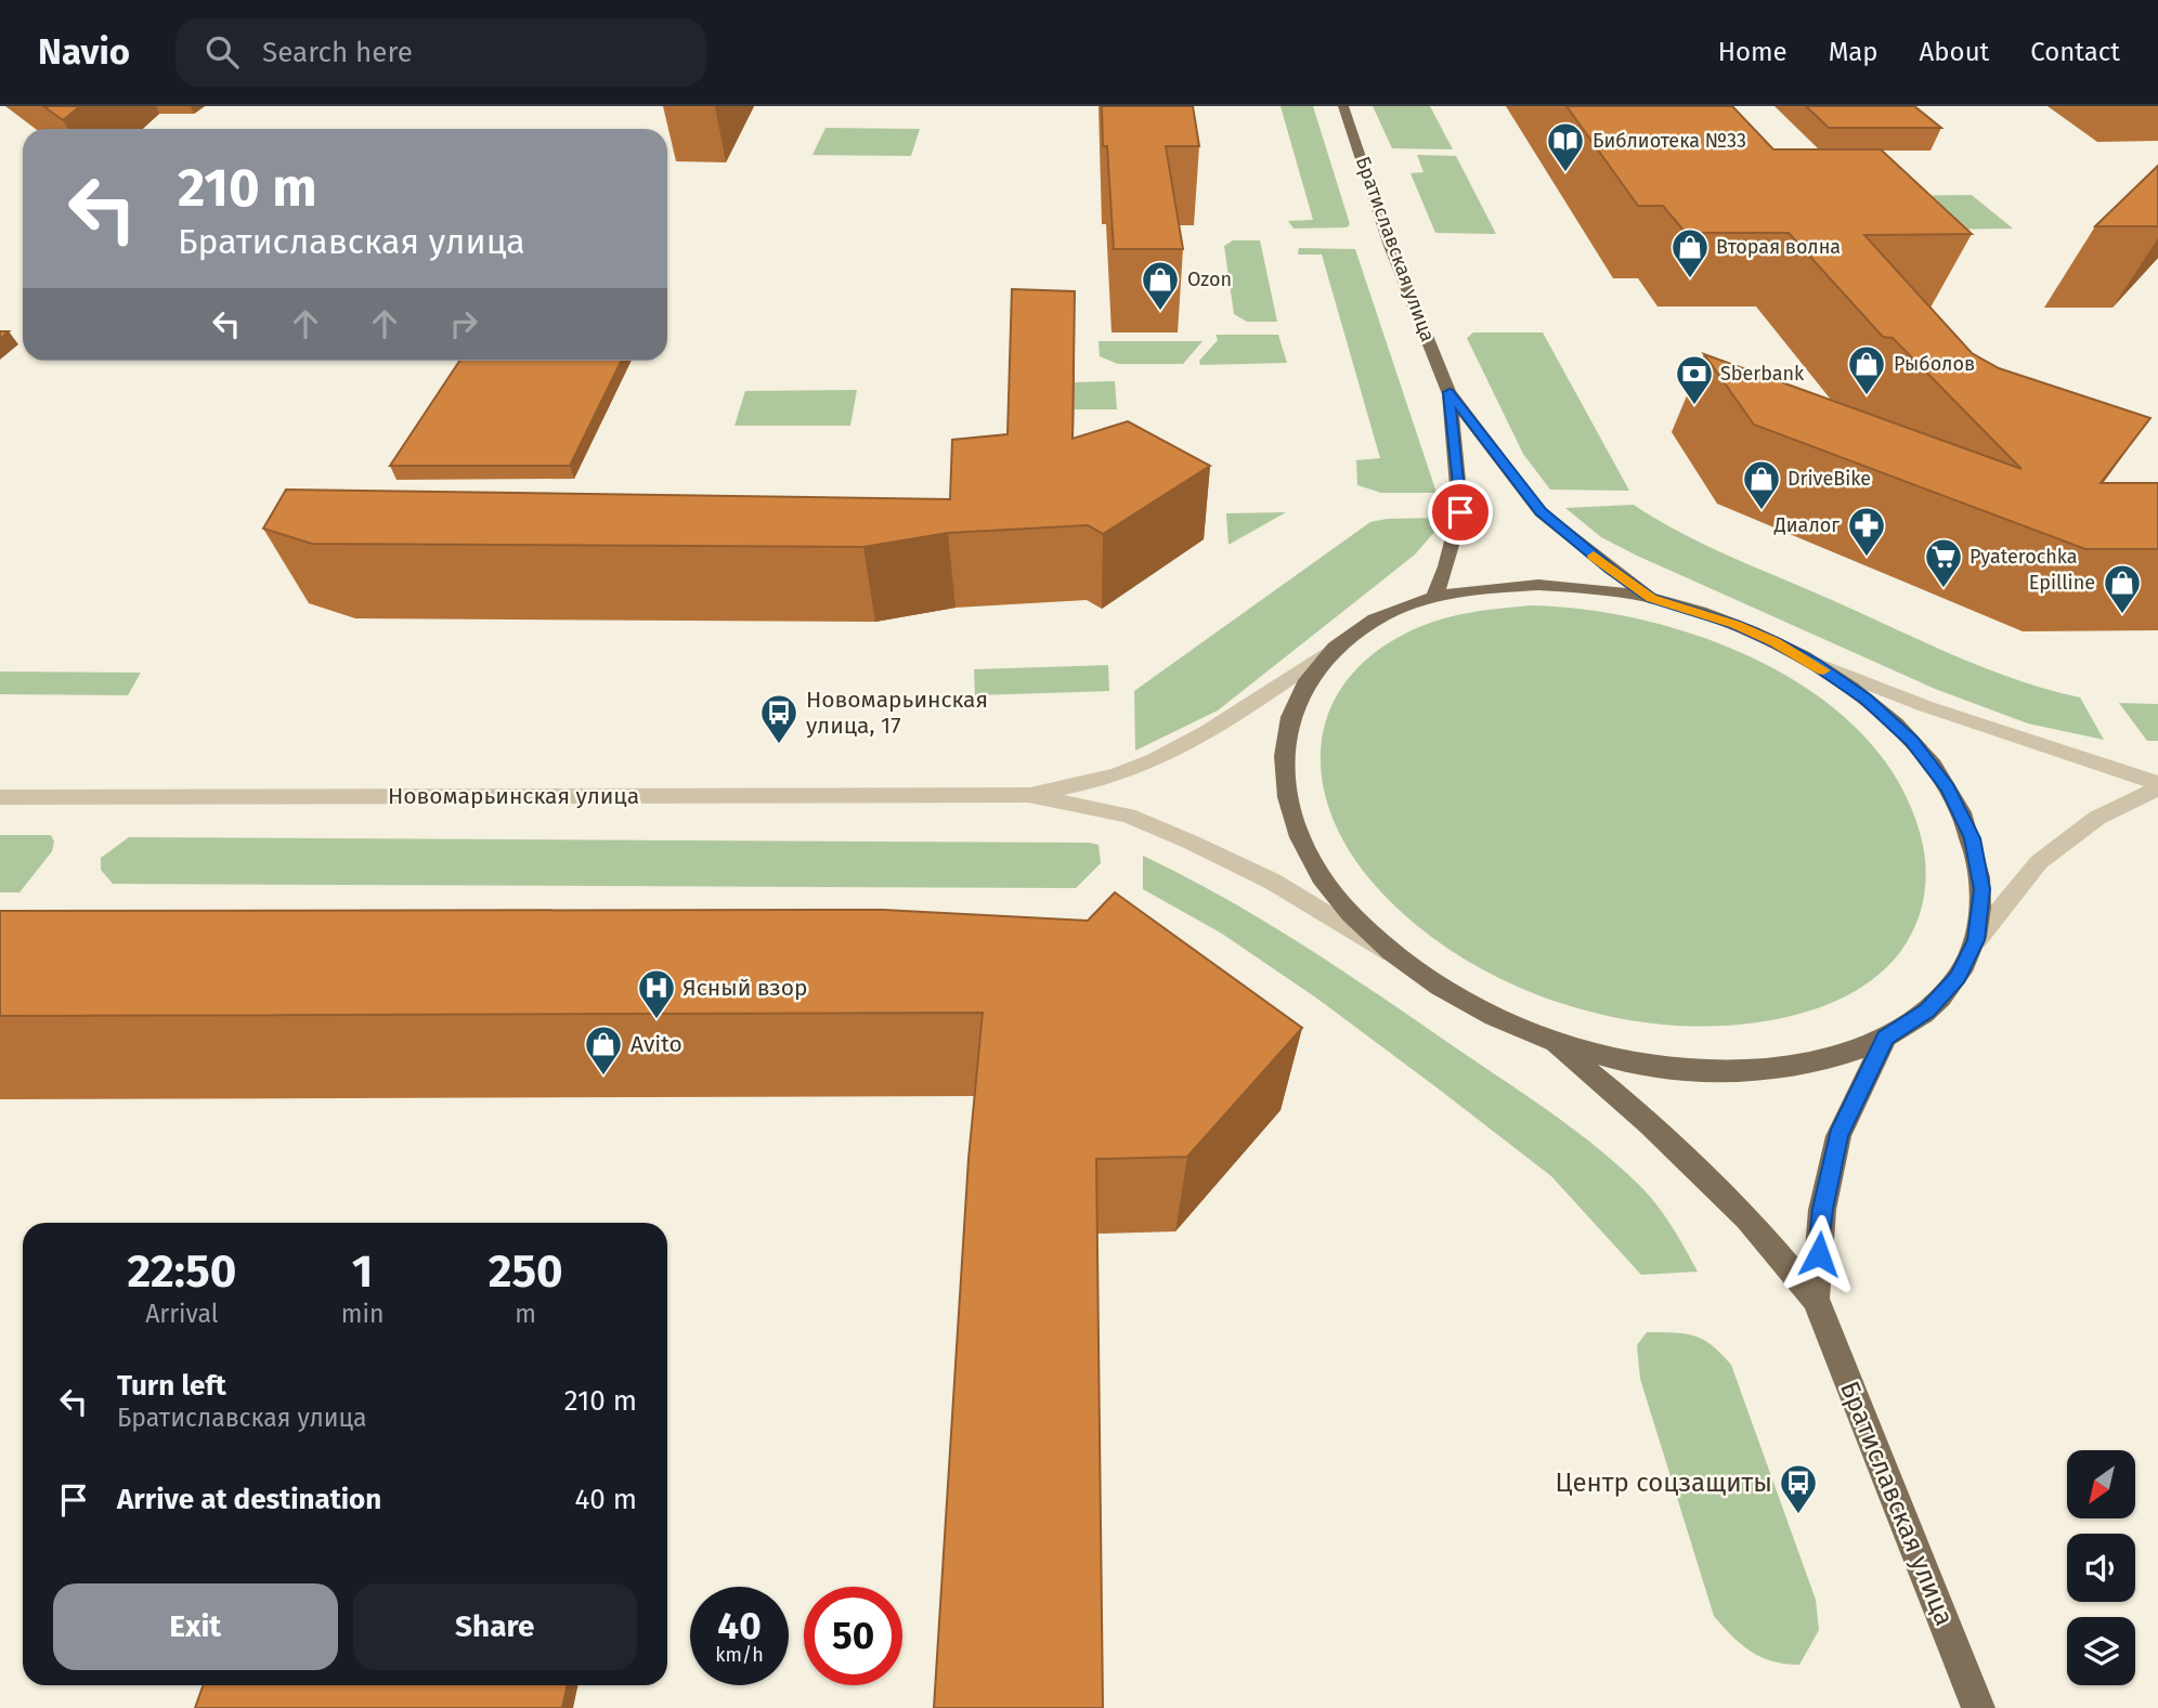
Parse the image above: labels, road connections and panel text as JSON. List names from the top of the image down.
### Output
{
  "streets": {
    "main road": ["Братиславская улица"],
    "street": ["Новомарьинская улица"]
  },
  "crossings": [
    ["Братиславская улица", "Новомарьинская улица"]
  ],
  "places": {
    "library": ["Библиотека №33"],
    "shop": [
      "Вторая волна",
      "Ozon",
      "Рыболов",
      "DriveBike",
      "Epilline",
      "Avito"
    ],
    "bank": ["Sberbank"],
    "pharmacy": ["Диалог"],
    "supermarket": ["Pyaterochka"],
    "bus stop": ["Новомарьинская улица, 17", "Центр соцзащиты"],
    "hospital": ["Ясный взор"]
  },
  "north": "bottom left",
  "page": {
    "header": "Navio",
    "search": "Search here",
    "nav": [
      "Home",
      "Map",
      "About",
      "Contact"
    ],
    "turn": ["210 m", "Братиславская улица"],
    "eta": [
      "22:50",
      "Arrival",
      "1",
      "min",
      "250",
      "m"
    ],
    "list": [
      {
        "name": "Turn left",
        "note": "Братиславская улица",
        "value": "210 m"
      },
      {
        "name": "Arrive at destination",
        "value": "40 m"
      }
    ],
    "buttons": ["Exit", "Share"],
    "speed": "40 km/h",
    "limit": "50"
  }
}
